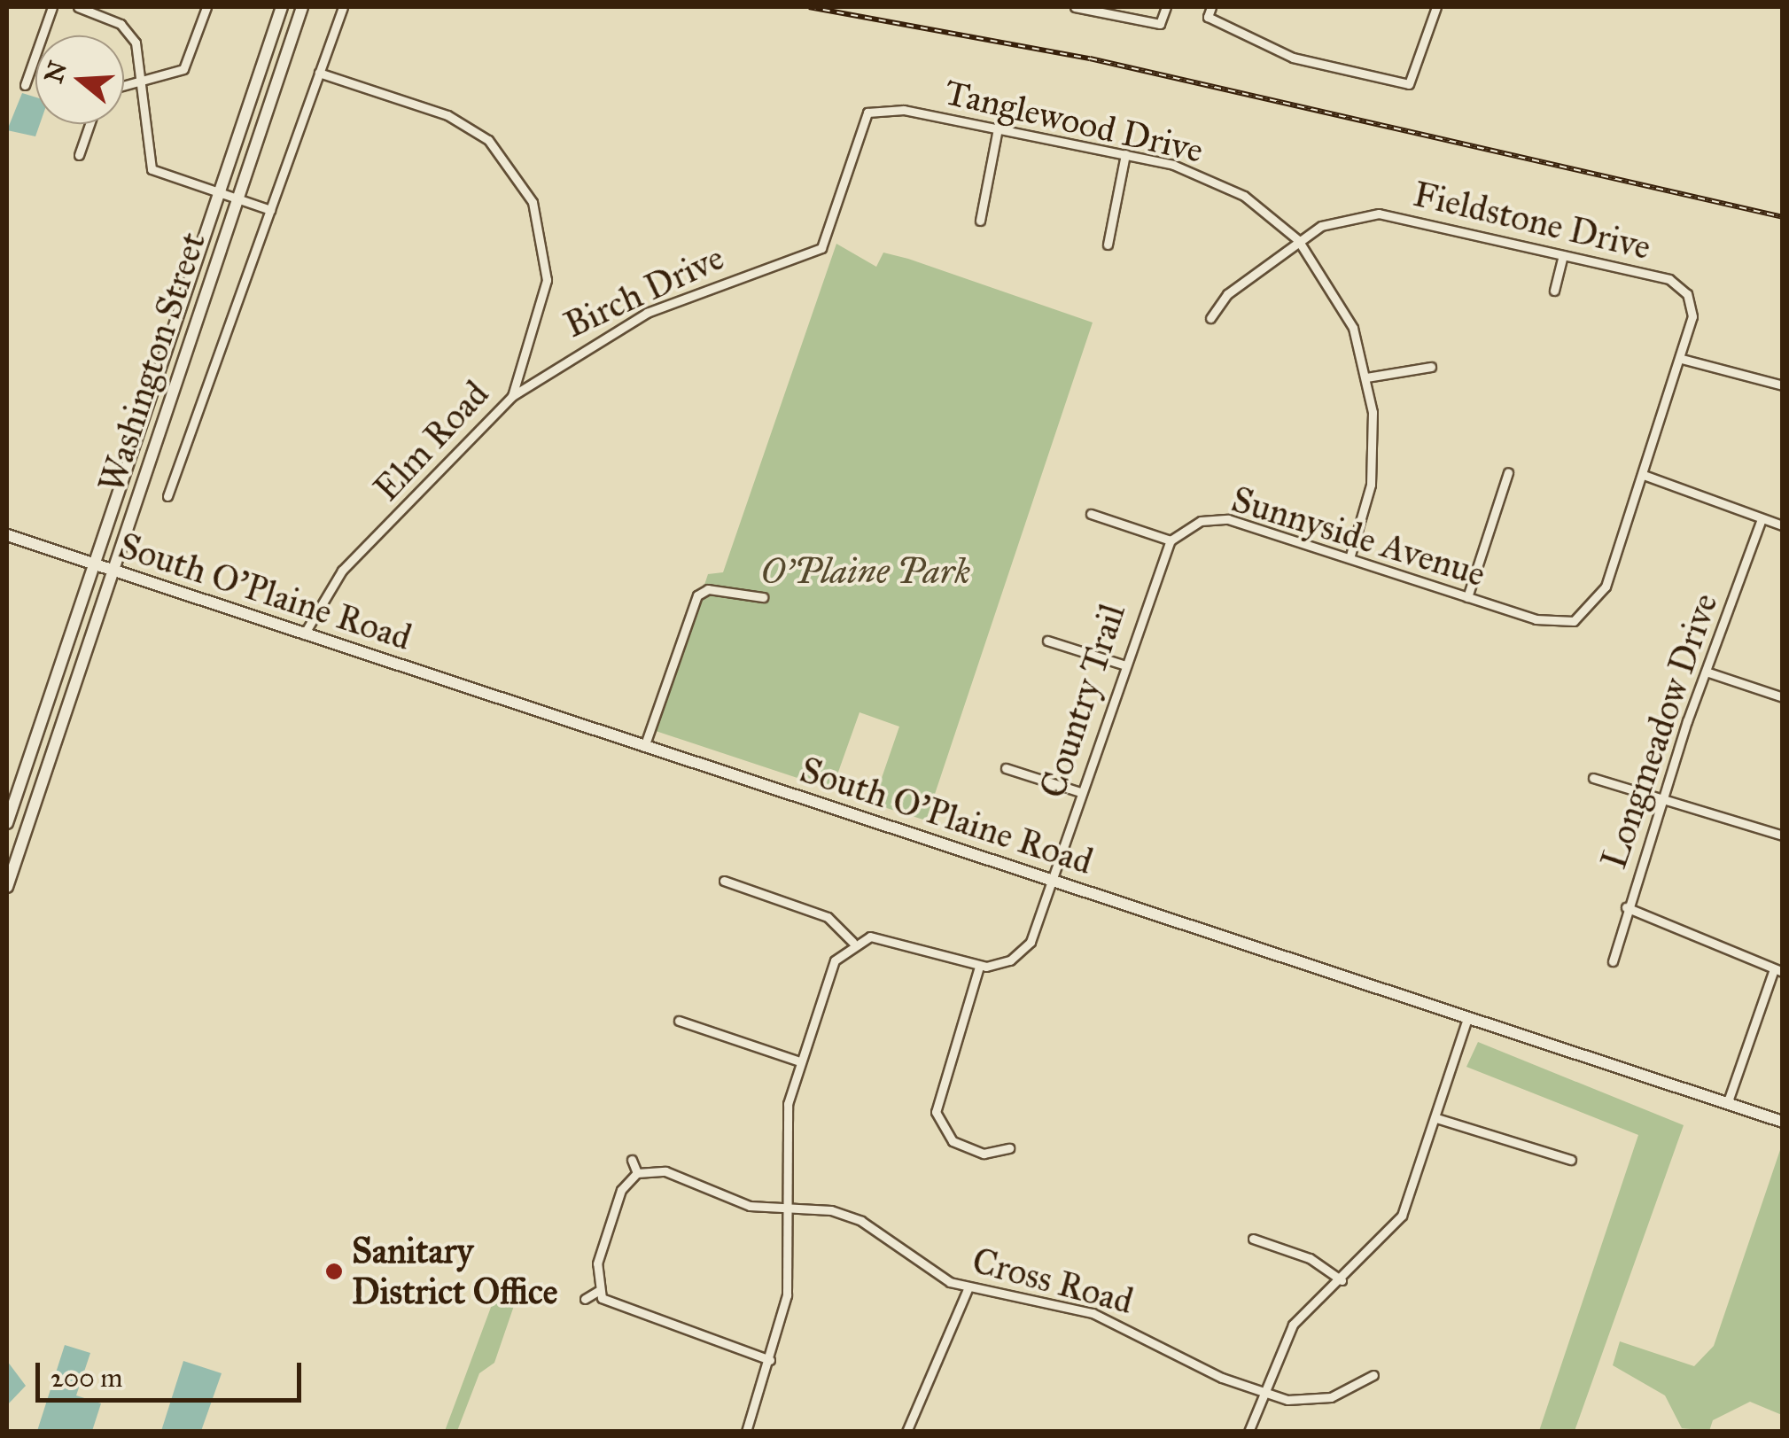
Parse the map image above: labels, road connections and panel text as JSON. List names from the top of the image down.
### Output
{
  "streets": {
    "main road": ["Washington Street", "South O'Plaine Road"],
    "street": [
      "Tanglewood Drive",
      "Fieldstone Drive",
      "Birch Drive",
      "Elm Road",
      "Sunnyside Avenue",
      "Country Trail",
      "Longmeadow Drive",
      "Cross Road"
    ]
  },
  "crossings": [
    ["Tanglewood Drive", "Fieldstone Drive"],
    ["Tanglewood Drive", "Birch Drive"],
    ["Tanglewood Drive", "Sunnyside Avenue"],
    ["Fieldstone Drive", "Sunnyside Avenue"],
    ["Birch Drive", "Elm Road"],
    ["Washington Street", "South O'Plaine Road"],
    ["Elm Road", "South O'Plaine Road"],
    ["Sunnyside Avenue", "Country Trail"],
    ["South O'Plaine Road", "Country Trail"]
  ],
  "parks": ["O'Plaine Park"],
  "places": ["Sanitary District Office"],
  "scale_bar": "200 m",
  "north": "left"
}
